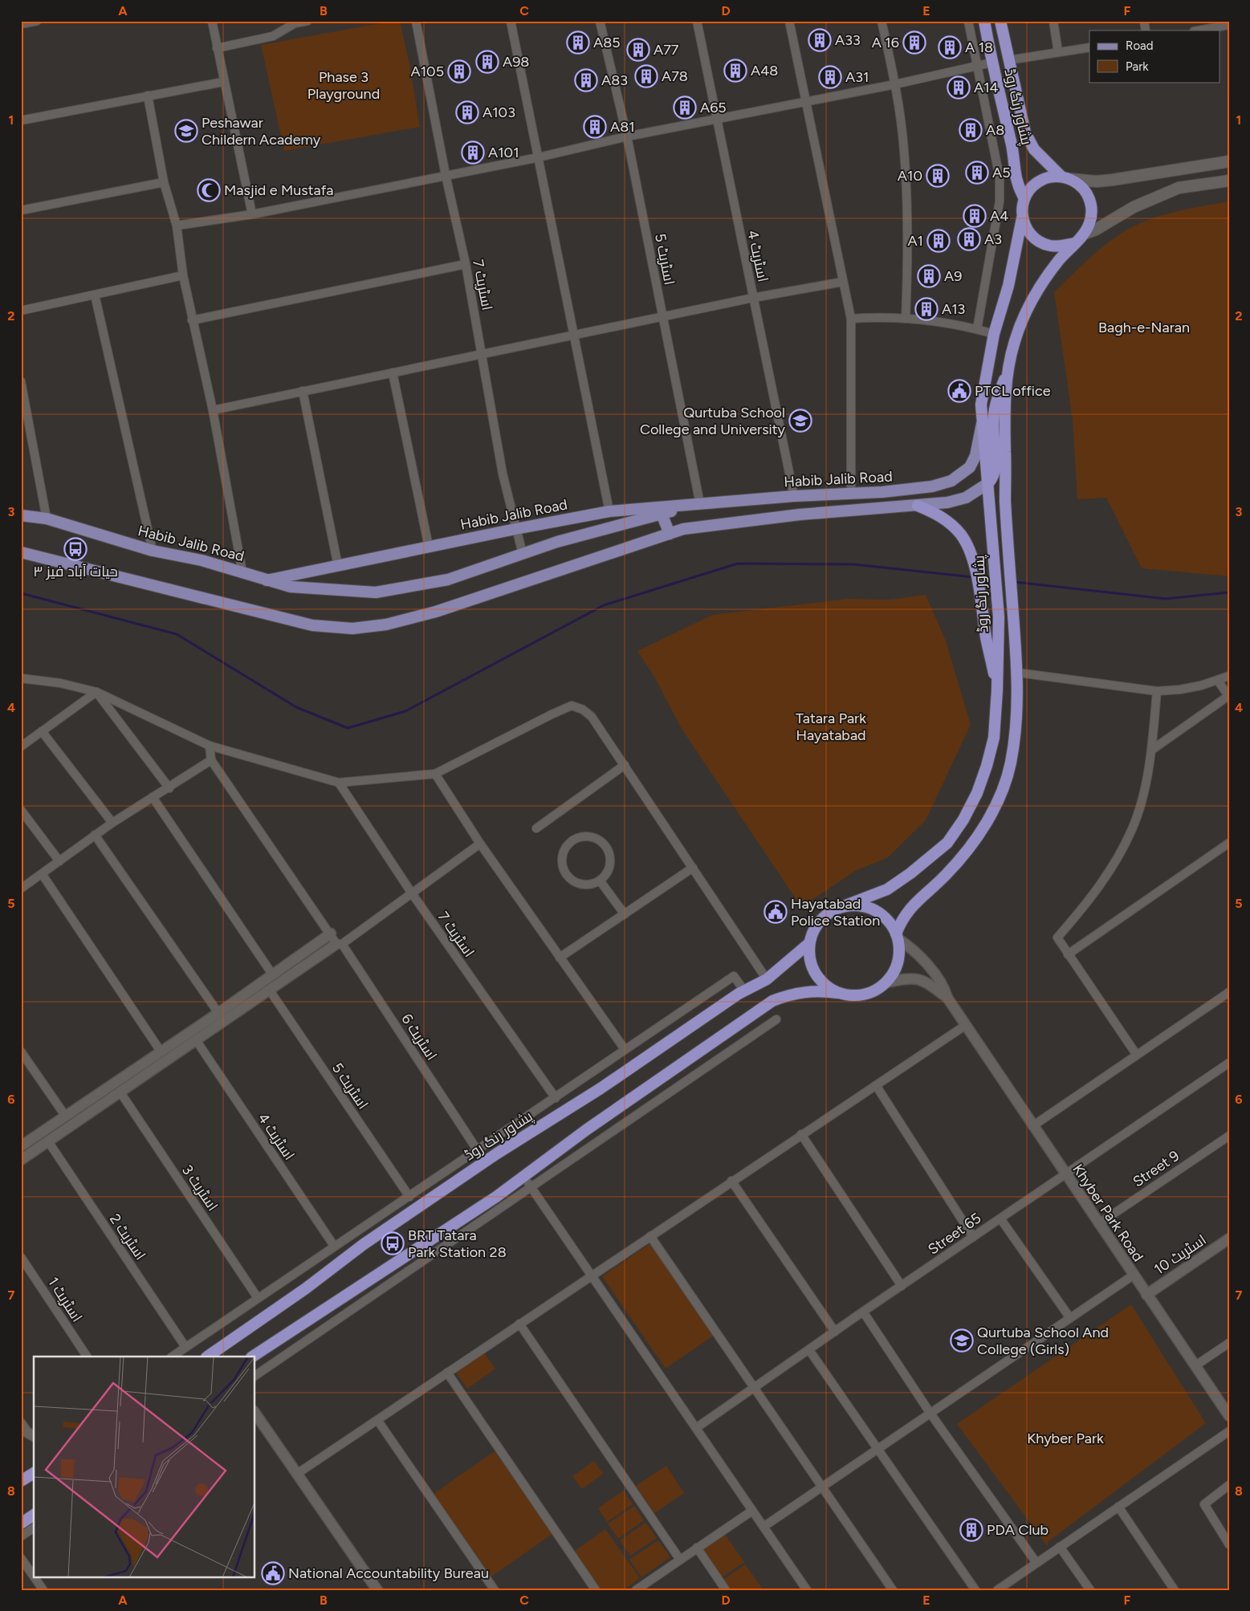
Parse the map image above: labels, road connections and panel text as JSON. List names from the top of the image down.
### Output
{
  "streets": {
    "highway": ["پشاور رنگ روڈ"],
    "main road": ["Habib Jalib Road"],
    "street": [
      "اسٹریٹ 4",
      "اسٹریٹ 5",
      "اسٹریٹ 7",
      "اسٹریٹ 6",
      "Street 9",
      "اسٹریٹ 3",
      "Khyber Park Road",
      "Street 65",
      "اسٹریٹ 2",
      "اسٹریٹ 10",
      "اسٹریٹ 1"
    ]
  },
  "crossings": [
    ["پشاور رنگ روڈ", "Habib Jalib Road"],
    ["اسٹریٹ 4", "Habib Jalib Road"],
    ["اسٹریٹ 5", "Habib Jalib Road"],
    ["اسٹریٹ 7", "Habib Jalib Road"],
    ["Street 9", "Khyber Park Road"],
    ["Khyber Park Road", "Street 65"],
    ["Khyber Park Road", "اسٹریٹ 10"]
  ],
  "parks": [
    "Phase 3 Playground",
    "Bagh-e-Naran",
    "Tatara Park Hayatabad",
    "Khyber Park"
  ],
  "places": {
    "building": [
      "A33",
      "A85",
      "A 16",
      "A 18",
      "A77",
      "A98",
      "A48",
      "A105",
      "A78",
      "A31",
      "A83",
      "A14",
      "A65",
      "A103",
      "A81",
      "A8",
      "A101",
      "A5",
      "A10",
      "A4",
      "A3",
      "A1",
      "A9",
      "A13",
      "PDA Club"
    ],
    "school or university": ["Peshawar Childern Academy", "Qurtuba School College and University", "Qurtuba School And College (Girls)"],
    "mosque": ["Masjid e Mustafa"],
    "public building": ["PTCL office", "Hayatabad Police Station", "National Accountability Bureau"],
    "bus stop": ["حیات آباد فیز ۳", "BRT Tatara Park Station 28"]
  },
  "legend": ["Road", "Park"],
  "grid": {
    "columns": [
      "A",
      "B",
      "C",
      "D",
      "E",
      "F"
    ],
    "rows": [
      "1",
      "2",
      "3",
      "4",
      "5",
      "6",
      "7",
      "8"
    ]
  }
}
